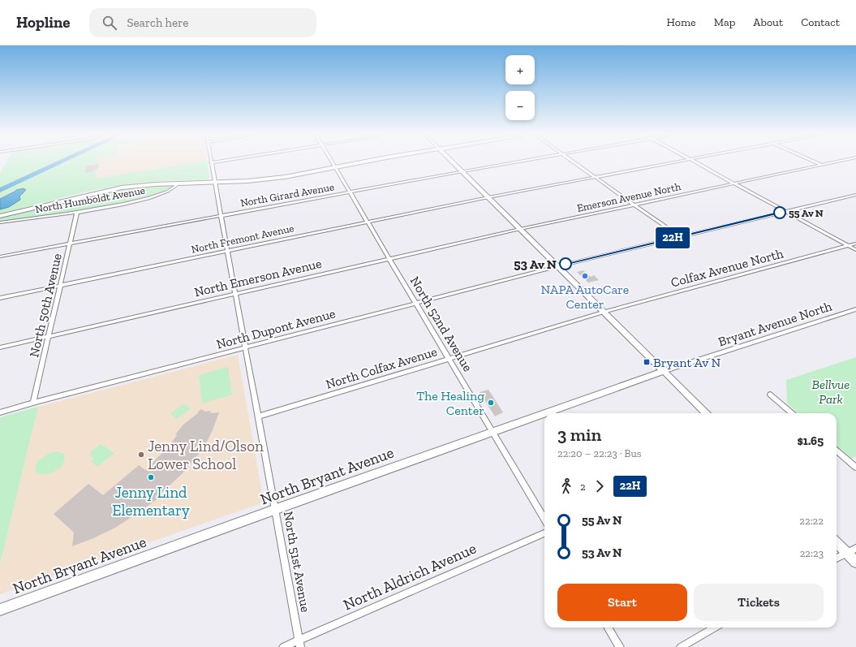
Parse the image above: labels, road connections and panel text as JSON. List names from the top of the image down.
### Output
{
  "streets": {
    "street": [
      "North Girard Avenue",
      "Emerson Avenue North",
      "North Humboldt Avenue",
      "North Fremont Avenue",
      "Colfax Avenue North",
      "North Emerson Avenue",
      "North 50th Avenue",
      "North 52nd Avenue",
      "Bryant Avenue North",
      "North Dupont Avenue",
      "North Colfax Avenue",
      "North Bryant Avenue",
      "North 51st Avenue",
      "North Aldrich Avenue"
    ]
  },
  "crossings": [
    ["North Girard Avenue", "North 50th Avenue"],
    ["North Girard Avenue", "North 52nd Avenue"],
    ["North Girard Avenue", "North 51st Avenue"],
    ["Emerson Avenue North", "North Emerson Avenue"],
    ["North Humboldt Avenue", "North 50th Avenue"],
    ["North Humboldt Avenue", "North 52nd Avenue"],
    ["North Humboldt Avenue", "North 51st Avenue"],
    ["North Fremont Avenue", "North 50th Avenue"],
    ["North Fremont Avenue", "North 52nd Avenue"],
    ["North Fremont Avenue", "North 51st Avenue"],
    ["Colfax Avenue North", "North Colfax Avenue"],
    ["North Emerson Avenue", "North 50th Avenue"],
    ["North Emerson Avenue", "North 52nd Avenue"],
    ["North Emerson Avenue", "North 51st Avenue"],
    ["North 50th Avenue", "North Dupont Avenue"],
    ["North 52nd Avenue", "North Dupont Avenue"],
    ["North 52nd Avenue", "North Colfax Avenue"],
    ["North 52nd Avenue", "North Bryant Avenue"],
    ["Bryant Avenue North", "North Bryant Avenue"],
    ["North Dupont Avenue", "North 51st Avenue"],
    ["North Colfax Avenue", "North 51st Avenue"],
    ["North Bryant Avenue", "North 51st Avenue"],
    ["North 51st Avenue", "North Aldrich Avenue"]
  ],
  "parks": ["Bellvue Park"],
  "places": {
    "other": [
      "55 Av N",
      "53 Av N",
      "NAPA AutoCare Center",
      "The Healing Center",
      "Jenny Lind/Olson Lower School",
      "Jenny Lind Elementary"
    ],
    "transit": ["Bryant Av N"]
  },
  "lines": ["bus line 22H"],
  "page": {
    "header": "Hopline",
    "search": "Search here",
    "nav": [
      "Home",
      "Map",
      "About",
      "Contact"
    ],
    "on_map": "22H",
    "map_buttons": ["+", "−"],
    "heading": ["3 min", "22:20 – 22:23 · Bus", "$1.65"],
    "legs": ["2", "22H"],
    "list": [
      {
        "name": "55 Av N",
        "value": "22:22"
      },
      {
        "name": "53 Av N",
        "value": "22:23"
      }
    ],
    "buttons": ["Start", "Tickets"]
  }
}
